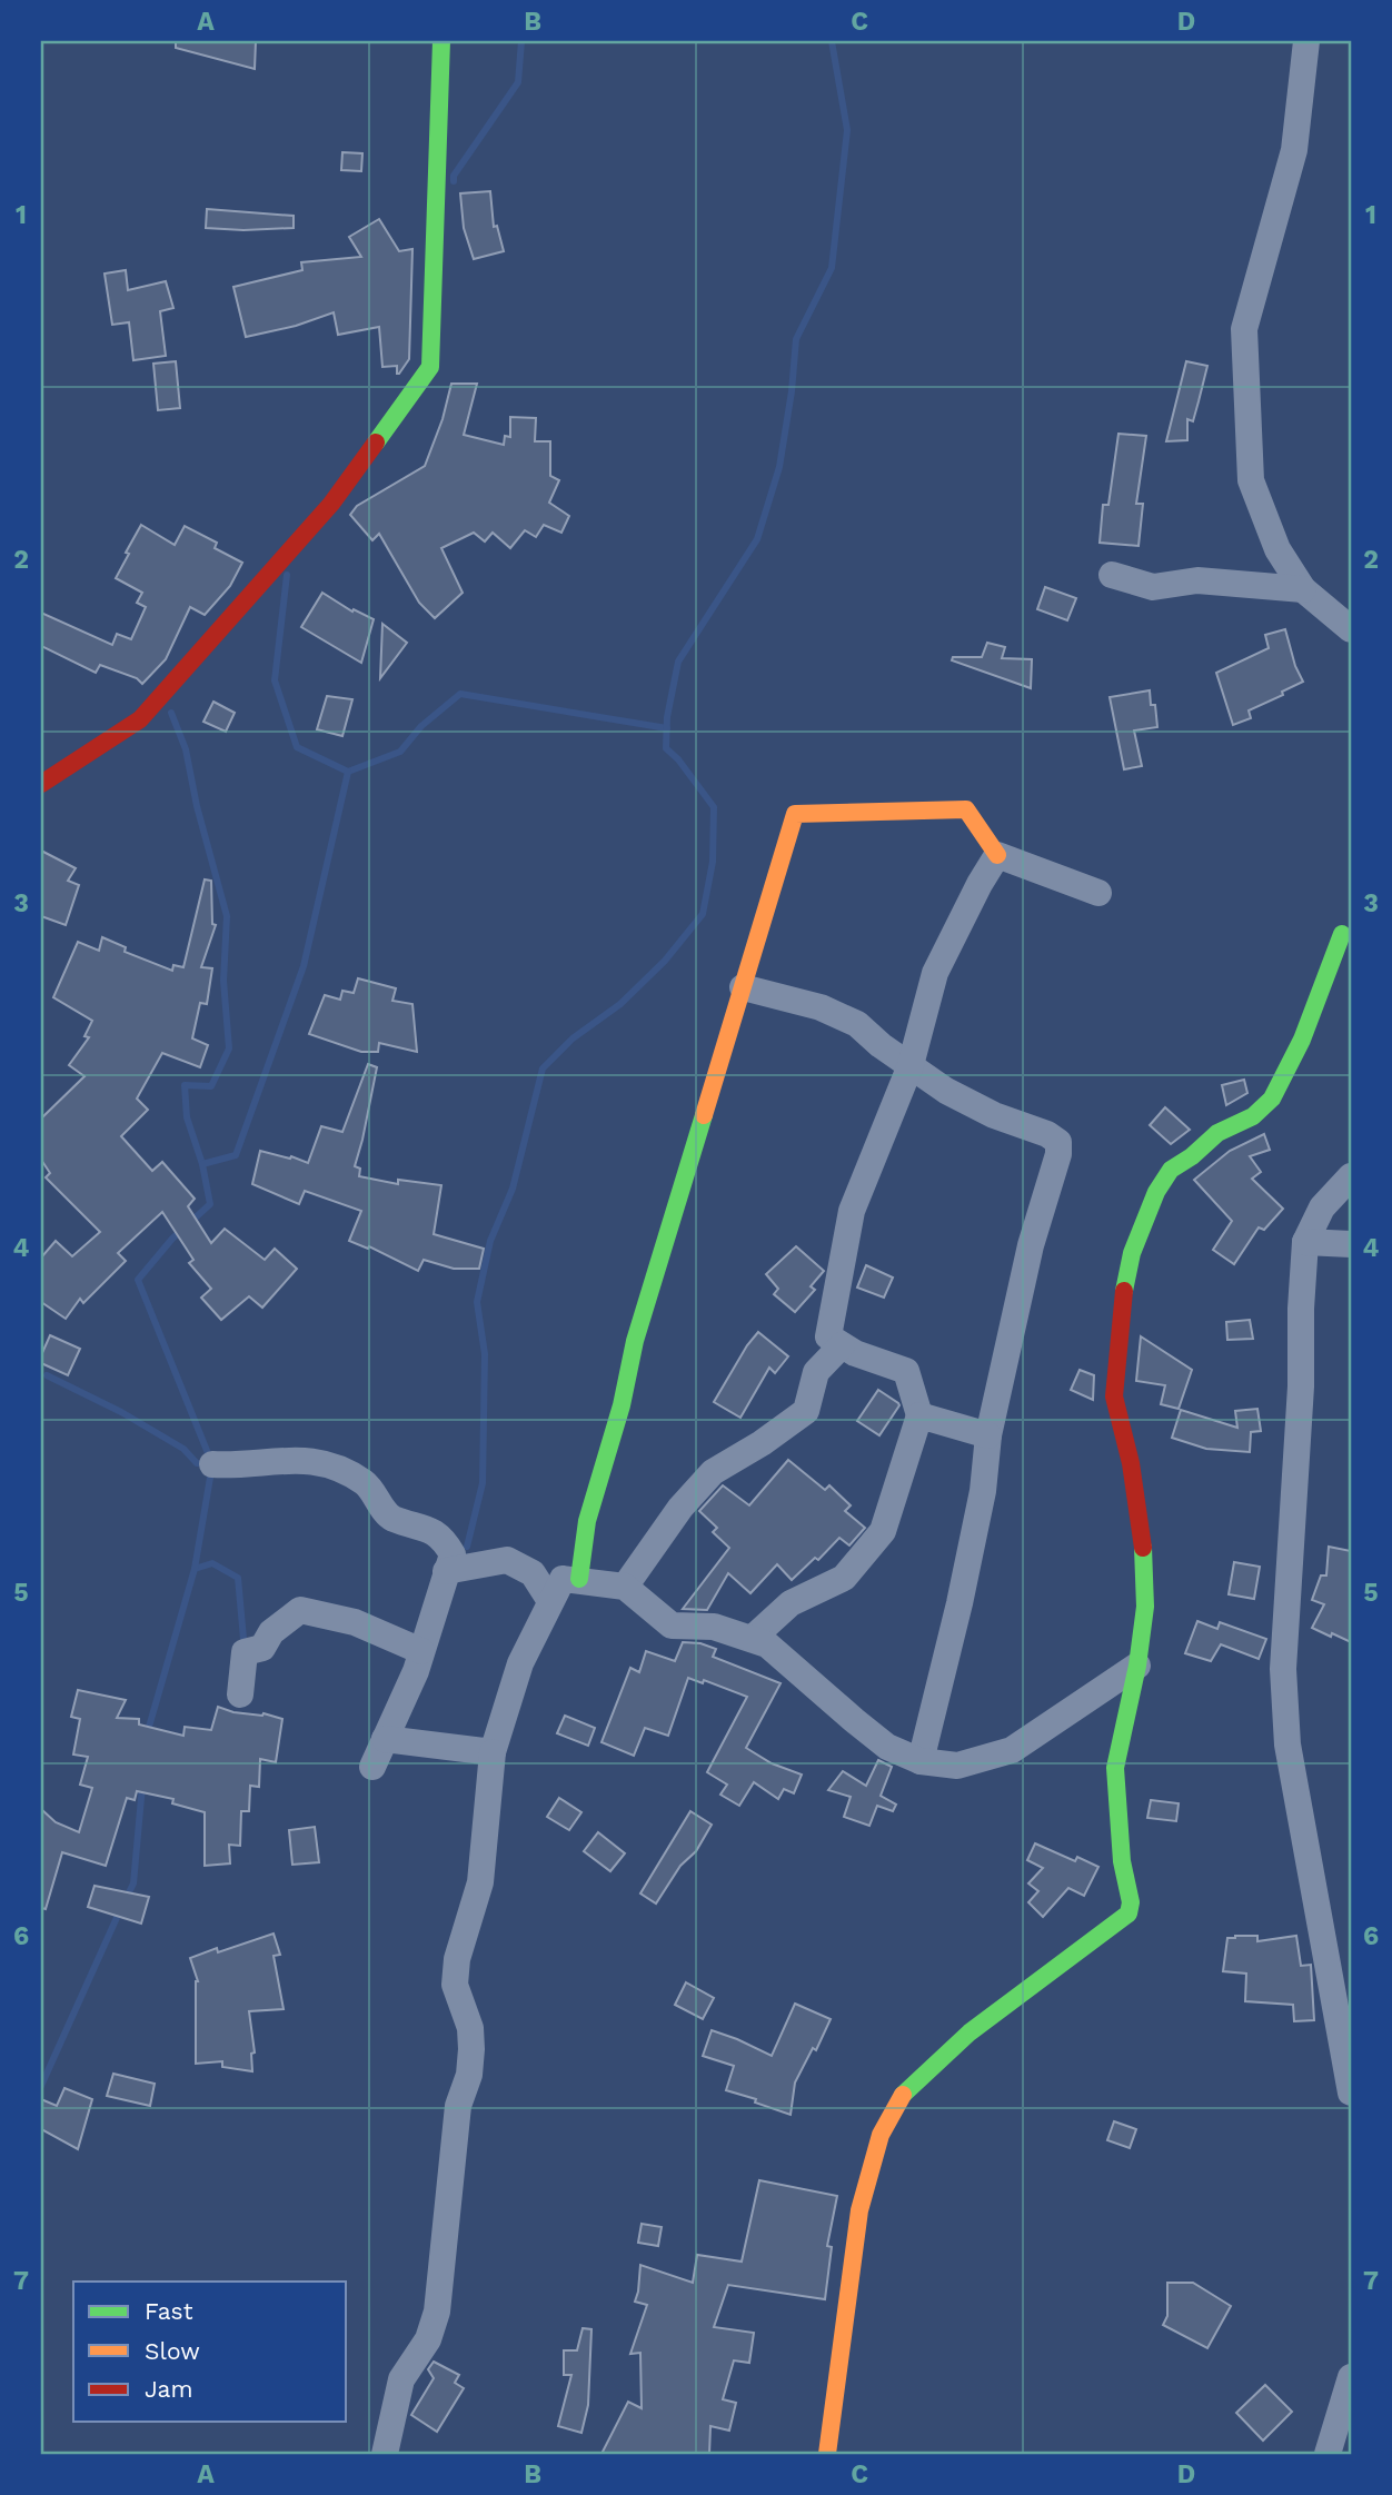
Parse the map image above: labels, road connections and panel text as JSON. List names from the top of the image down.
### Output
{
  "legend": ["Fast", "Slow", "Jam"],
  "grid": {
    "columns": [
      "A",
      "B",
      "C",
      "D"
    ],
    "rows": [
      "1",
      "2",
      "3",
      "4",
      "5",
      "6",
      "7"
    ]
  }
}
